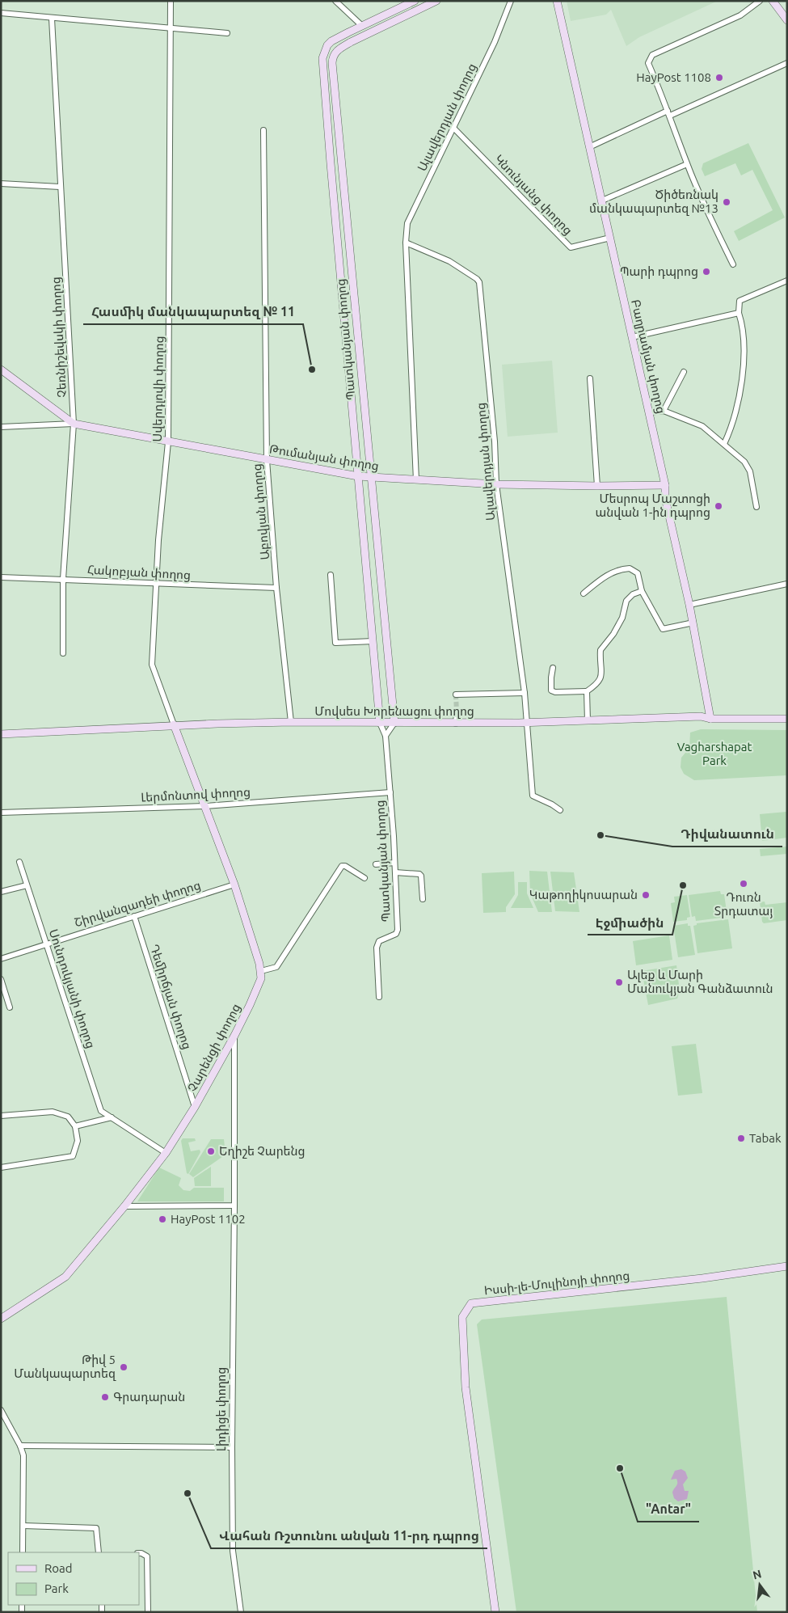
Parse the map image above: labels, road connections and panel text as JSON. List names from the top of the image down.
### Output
{
  "streets": {
    "main road": [
      "Պատկանյան փողոց",
      "Բաղրամյան փողոց",
      "Թումանյան փողոց",
      "Մովսես Խորենացու փողոց",
      "Չարենցի փողոց",
      "Իսսի-լե-Մուլինոյի փողոց"
    ],
    "street": [
      "Ալավերդյան փողոց",
      "Կնունյանց փողոց",
      "Չեռնիշեվսկի փողոց",
      "Սվերդլովի փողոց",
      "Աբովյան փողոց",
      "Հակոբյան փողոց",
      "Լերմոնտով փողոց",
      "Շիրվանզադեի փողոց",
      "Սունդուկյանի փողոց",
      "Դեմիրճյան փողոց",
      "Լիդիցե փողոց"
    ]
  },
  "crossings": [
    ["Ալավերդյան փողոց", "Կնունյանց փողոց"],
    ["Ալավերդյան փողոց", "Թումանյան փողոց"],
    ["Ալավերդյան փողոց", "Մովսես Խորենացու փողոց"],
    ["Կնունյանց փողոց", "Բաղրամյան փողոց"],
    ["Չեռնիշեվսկի փողոց", "Թումանյան փողոց"],
    ["Չեռնիշեվսկի փողոց", "Հակոբյան փողոց"],
    ["Պատկանյան փողոց", "Թումանյան փողոց"],
    ["Պատկանյան փողոց", "Մովսես Խորենացու փողոց"],
    ["Պատկանյան փողոց", "Լերմոնտով փողոց"],
    ["Բաղրամյան փողոց", "Թումանյան փողոց"],
    ["Բաղրամյան փողոց", "Մովսես Խորենացու փողոց"],
    ["Սվերդլովի փողոց", "Թումանյան փողոց"],
    ["Սվերդլովի փողոց", "Հակոբյան փողոց"],
    ["Սվերդլովի փողոց", "Մովսես Խորենացու փողոց"],
    ["Թումանյան փողոց", "Աբովյան փողոց"],
    ["Աբովյան փողոց", "Հակոբյան փողոց"],
    ["Աբովյան փողոց", "Մովսես Խորենացու փողոց"],
    ["Շիրվանզադեի փողոց", "Սունդուկյանի փողոց"],
    ["Շիրվանզադեի փողոց", "Դեմիրճյան փողոց"],
    ["Սունդուկյանի փողոց", "Չարենցի փողոց"],
    ["Դեմիրճյան փողոց", "Չարենցի փողոց"],
    ["Չարենցի փողոց", "Լիդիցե փողոց"]
  ],
  "parks": ["Vagharshapat Park"],
  "places": [
    "HayPost 1108",
    "Ծիծեռնակ մանկապարտեզ №13",
    "Պարի դպրոց",
    "Հասմիկ մանկապարտեզ № 11",
    "Մեսրոպ Մաշտոցի անվան 1-ին դպրոց",
    "Դիվանատուն",
    "Դուռն Տրդատայ",
    "Էջմիածին",
    "Կաթողիկոսարան",
    "Ալեք և Մարի Մանուկյան Գանձատուն",
    "Tabak",
    "Եղիշե Չարենց",
    "HayPost 1102",
    "Թիվ 5 Մանկապարտեզ",
    "Գրադարան",
    "\"Antar\"",
    "Վահան Ռշտունու անվան 11-րդ դպրոց"
  ],
  "legend": ["Road", "Park"],
  "north": "top"
}
